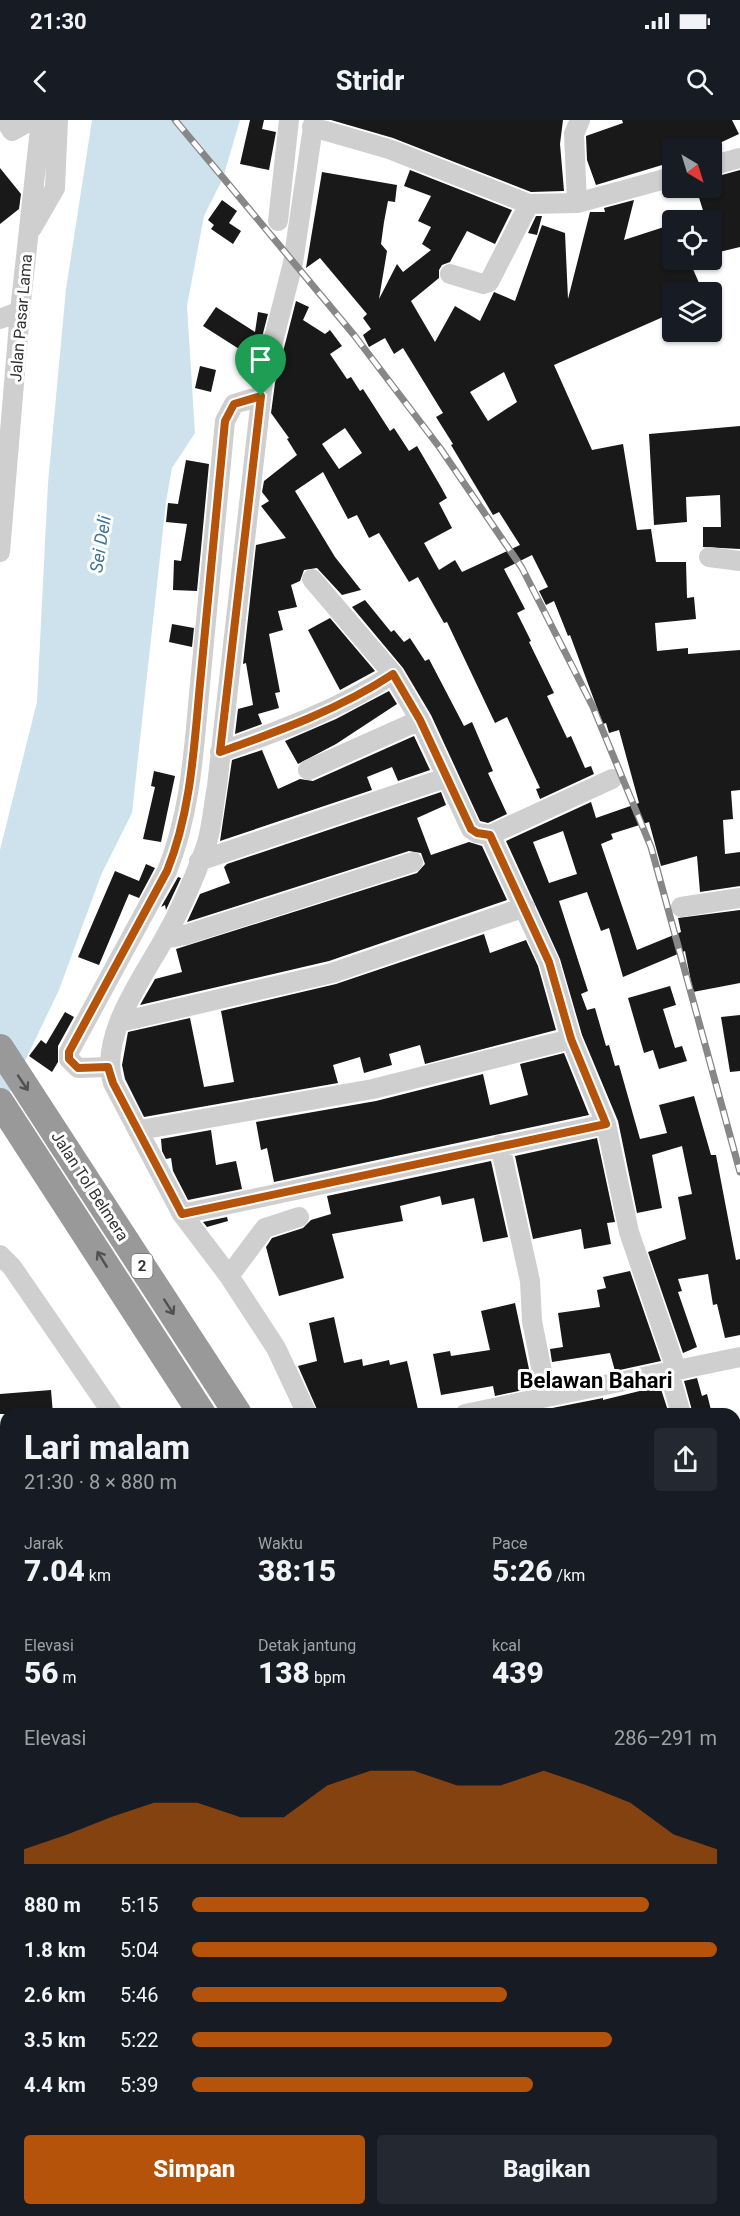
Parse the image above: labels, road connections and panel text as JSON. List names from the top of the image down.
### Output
{
  "streets": {
    "highway": ["Jalan Tol Belmera", "2"],
    "street": ["Jalan Pasar Lama"]
  },
  "districts": ["Belawan Bahari"],
  "water": ["Sei Deli"],
  "north": "bottom right",
  "page": {
    "status": "21:30",
    "header": "Stridr",
    "heading": ["Lari malam", "21:30 · 8 × 880 m"],
    "stats": [
      ["Jarak", "7.04 km"],
      ["Waktu", "38:15"],
      ["Pace", "5:26 /km"],
      ["Elevasi", "56 m"],
      ["Detak jantung", "138 bpm"],
      ["kcal", "439"]
    ],
    "chart": ["Elevasi", "286–291 m"],
    "list": [
      {
        "name": "880 m",
        "note": "5:15"
      },
      {
        "name": "1.8 km",
        "note": "5:04"
      },
      {
        "name": "2.6 km",
        "note": "5:46"
      },
      {
        "name": "3.5 km",
        "note": "5:22"
      },
      {
        "name": "4.4 km",
        "note": "5:39"
      }
    ],
    "buttons": ["Simpan", "Bagikan"]
  }
}
